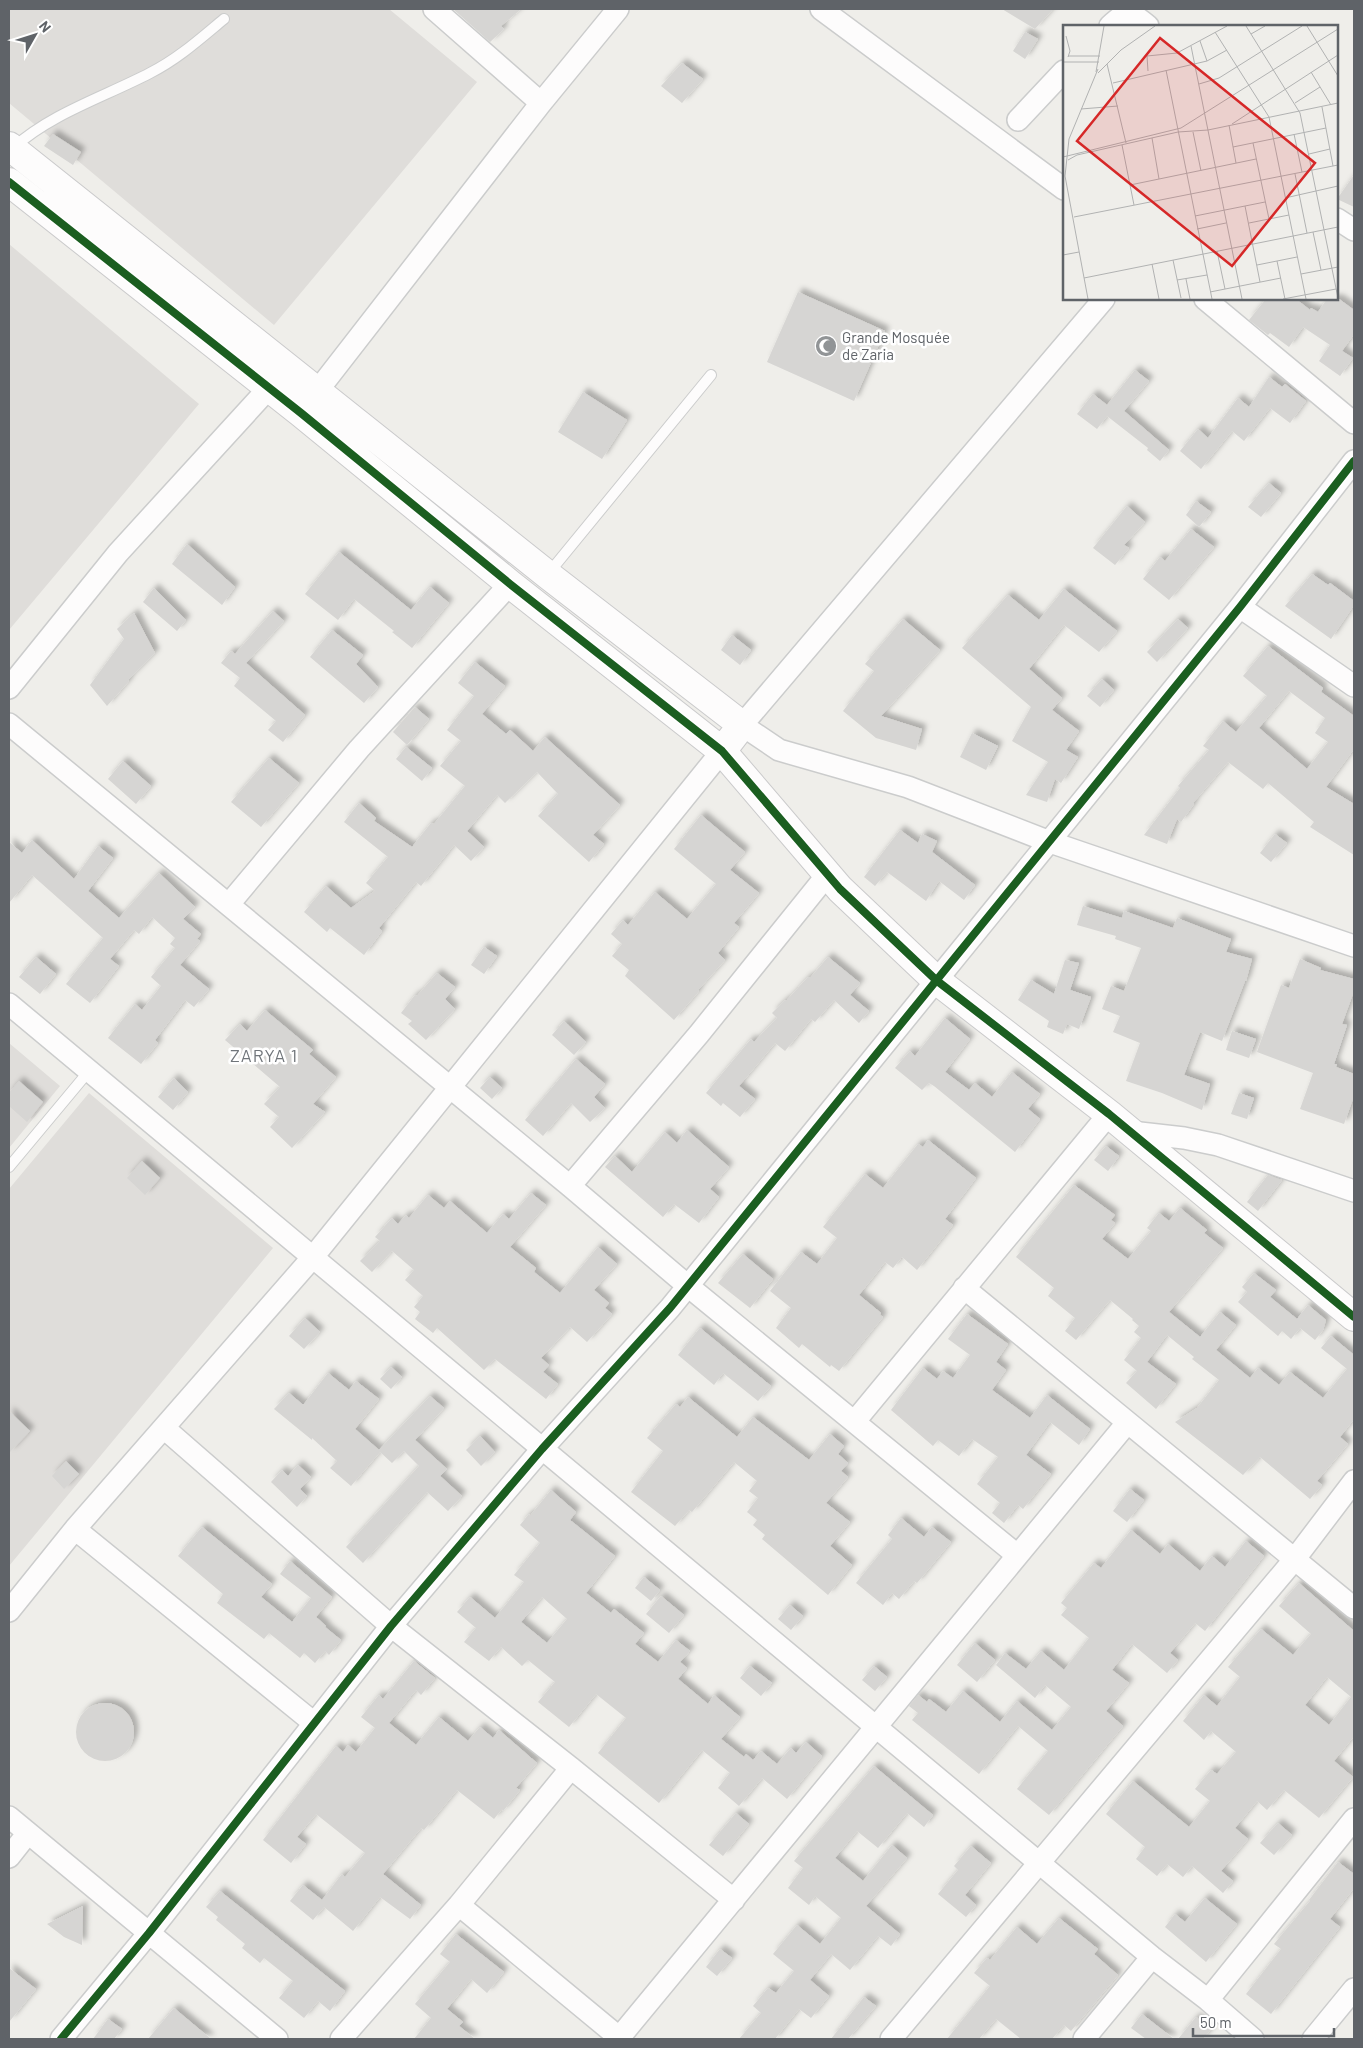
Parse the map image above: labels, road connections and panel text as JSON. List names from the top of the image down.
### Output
{
  "districts": ["ZARYA 1"],
  "places": {
    "mosque": ["Grande Mosquée de Zaria"]
  },
  "scale_bar": "50 m",
  "north": "top right"
}
